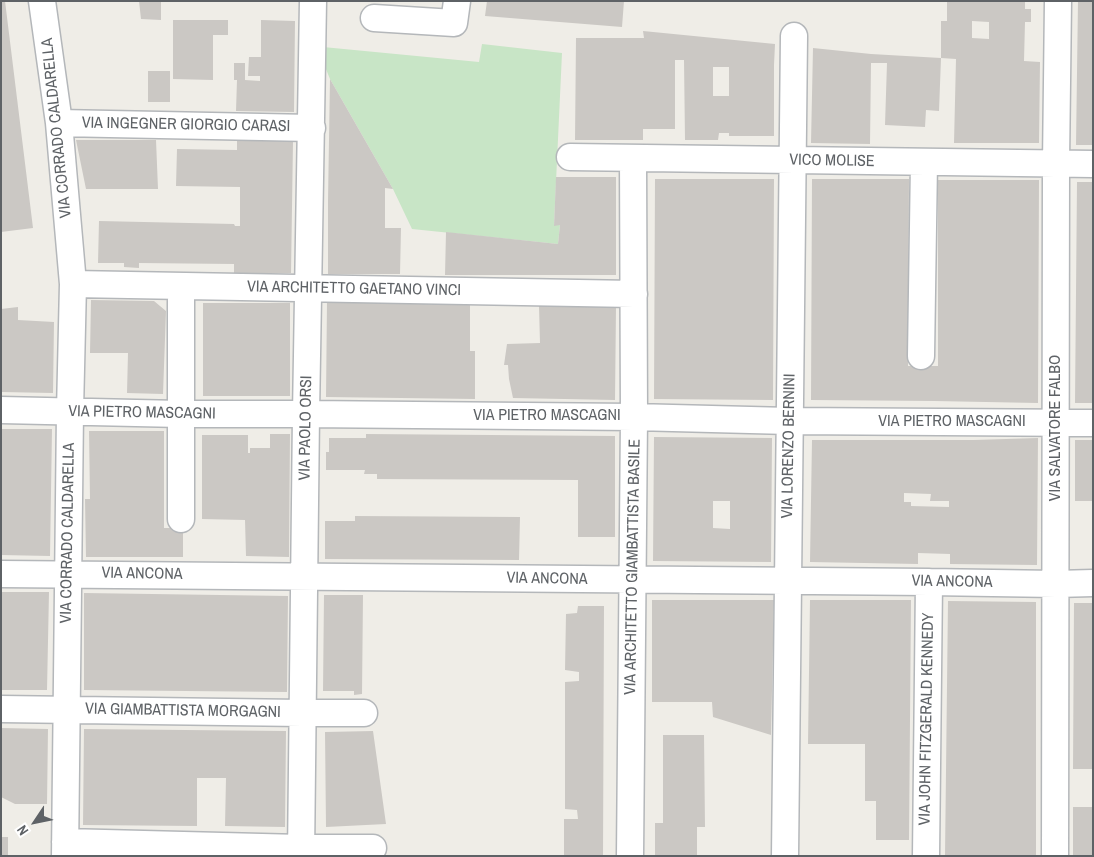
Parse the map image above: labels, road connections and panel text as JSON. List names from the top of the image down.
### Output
{
  "streets": {
    "street": [
      "VIA INGEGNER GIORGIO CARASI",
      "VIA CORRADO CALDARELLA",
      "VICO MOLISE",
      "VIA ARCHITETTO GAETANO VINCI",
      "VIA PIETRO MASCAGNI",
      "VIA PAOLO ORSI",
      "VIA SALVATORE FALBO",
      "VIA LORENZO BERNINI",
      "VIA ARCHITETTO GIAMBATTISTA BASILE",
      "VIA ANCONA",
      "VIA GIAMBATTISTA MORGAGNI",
      "VIA JOHN FITZGERALD KENNEDY"
    ]
  },
  "crossings": [
    ["VIA INGEGNER GIORGIO CARASI", "VIA CORRADO CALDARELLA"],
    ["VIA INGEGNER GIORGIO CARASI", "VIA PAOLO ORSI"],
    ["VIA CORRADO CALDARELLA", "VIA ARCHITETTO GAETANO VINCI"],
    ["VIA CORRADO CALDARELLA", "VIA PIETRO MASCAGNI"],
    ["VIA CORRADO CALDARELLA", "VIA ANCONA"],
    ["VIA CORRADO CALDARELLA", "VIA GIAMBATTISTA MORGAGNI"],
    ["VICO MOLISE", "VIA SALVATORE FALBO"],
    ["VICO MOLISE", "VIA LORENZO BERNINI"],
    ["VICO MOLISE", "VIA ARCHITETTO GIAMBATTISTA BASILE"],
    ["VIA ARCHITETTO GAETANO VINCI", "VIA PAOLO ORSI"],
    ["VIA ARCHITETTO GAETANO VINCI", "VIA ARCHITETTO GIAMBATTISTA BASILE"],
    ["VIA PIETRO MASCAGNI", "VIA PAOLO ORSI"],
    ["VIA PIETRO MASCAGNI", "VIA SALVATORE FALBO"],
    ["VIA PIETRO MASCAGNI", "VIA LORENZO BERNINI"],
    ["VIA PIETRO MASCAGNI", "VIA ARCHITETTO GIAMBATTISTA BASILE"],
    ["VIA PAOLO ORSI", "VIA ANCONA"],
    ["VIA PAOLO ORSI", "VIA GIAMBATTISTA MORGAGNI"],
    ["VIA SALVATORE FALBO", "VIA ANCONA"],
    ["VIA LORENZO BERNINI", "VIA ANCONA"],
    ["VIA ARCHITETTO GIAMBATTISTA BASILE", "VIA ANCONA"],
    ["VIA ANCONA", "VIA JOHN FITZGERALD KENNEDY"]
  ],
  "north": "bottom left"
}
